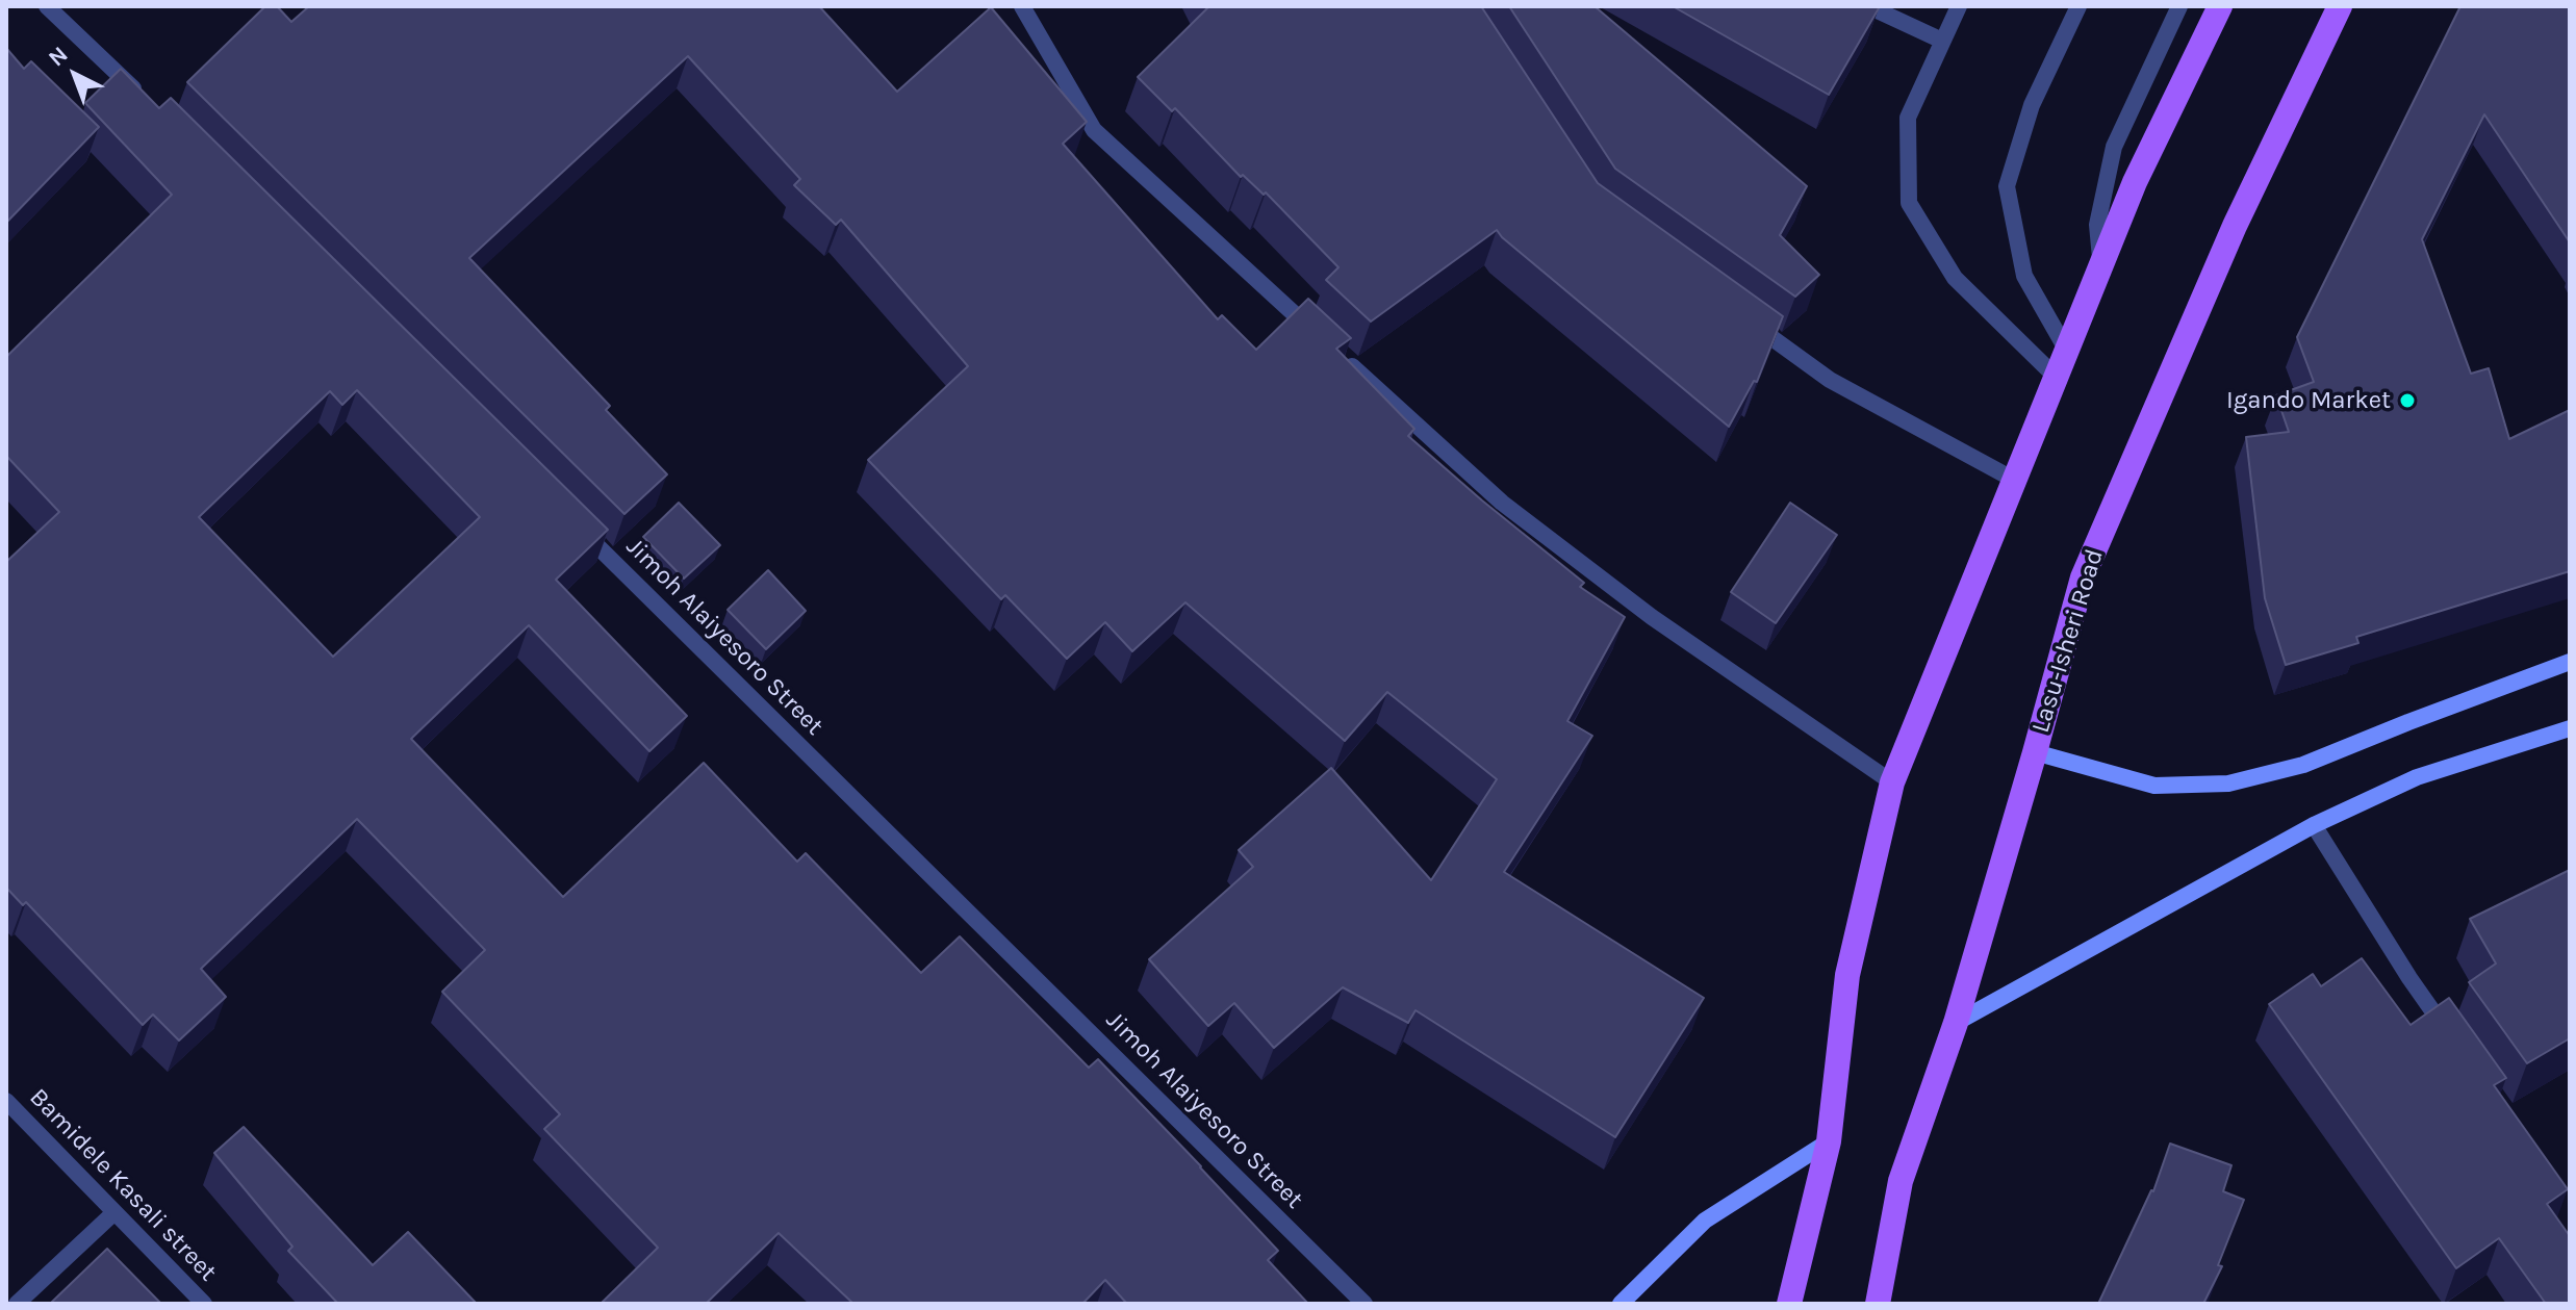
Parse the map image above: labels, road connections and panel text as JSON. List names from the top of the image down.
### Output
{
  "streets": {
    "main road": ["Lasu-Isheri Road"],
    "street": ["Jimoh Alaiyesoro Street", "Bamidele Kasali street"]
  },
  "places": ["Igando Market"],
  "north": "top left"
}
